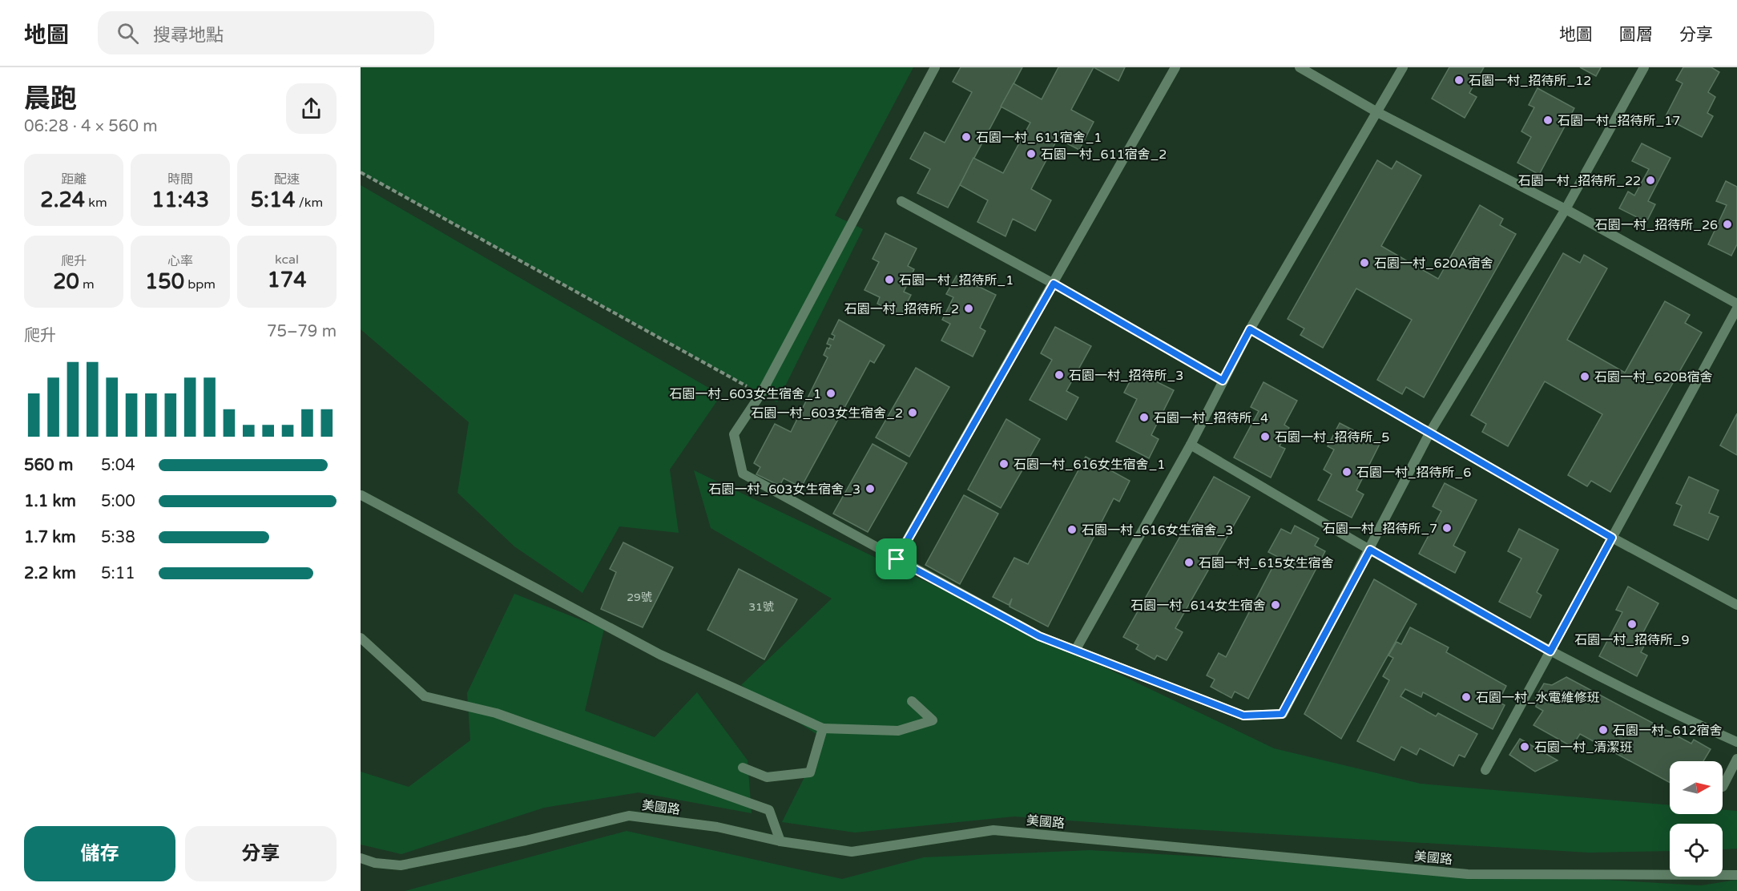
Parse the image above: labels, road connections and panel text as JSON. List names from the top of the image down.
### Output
{
  "streets": {
    "street": ["美國路"]
  },
  "places": [
    "石園一村_招待所_12",
    "石園一村_招待所_17",
    "石園一村_611宿舍_1",
    "石園一村_611宿舍_2",
    "石園一村_招待所_22",
    "石園一村_招待所_26",
    "石園一村_620A宿舍",
    "石園一村_招待所_1",
    "石園一村_招待所_2",
    "石園一村_招待所_3",
    "石園一村_620B宿舍",
    "石園一村_603女生宿舍_1",
    "石園一村_603女生宿舍_2",
    "石園一村_招待所_4",
    "石園一村_招待所_5",
    "石園一村_616女生宿舍_1",
    "石園一村_招待所_6",
    "石園一村_603女生宿舍_3",
    "石園一村_招待所_7",
    "石園一村_616女生宿舍_3",
    "石園一村_615女生宿舍",
    "石園一村_614女生宿舍",
    "石園一村_招待所_9",
    "石園一村_水電維修班",
    "石園一村_612宿舍",
    "石園一村_清潔班"
  ],
  "house_numbers": ["29號", "31號"],
  "north": "right",
  "page": {
    "header": "地圖",
    "search": "搜尋地點",
    "nav": ["地圖", "圖層", "分享"],
    "heading": ["晨跑", "06:28 · 4 × 560 m"],
    "stats": [
      ["距離", "2.24 km"],
      ["時間", "11:43"],
      ["配速", "5:14 /km"],
      ["爬升", "20 m"],
      ["心率", "150 bpm"],
      ["kcal", "174"]
    ],
    "chart": ["爬升", "75–79 m"],
    "list": [
      {
        "name": "560 m",
        "note": "5:04"
      },
      {
        "name": "1.1 km",
        "note": "5:00"
      },
      {
        "name": "1.7 km",
        "note": "5:38"
      },
      {
        "name": "2.2 km",
        "note": "5:11"
      }
    ],
    "buttons": ["儲存", "分享"]
  }
}
